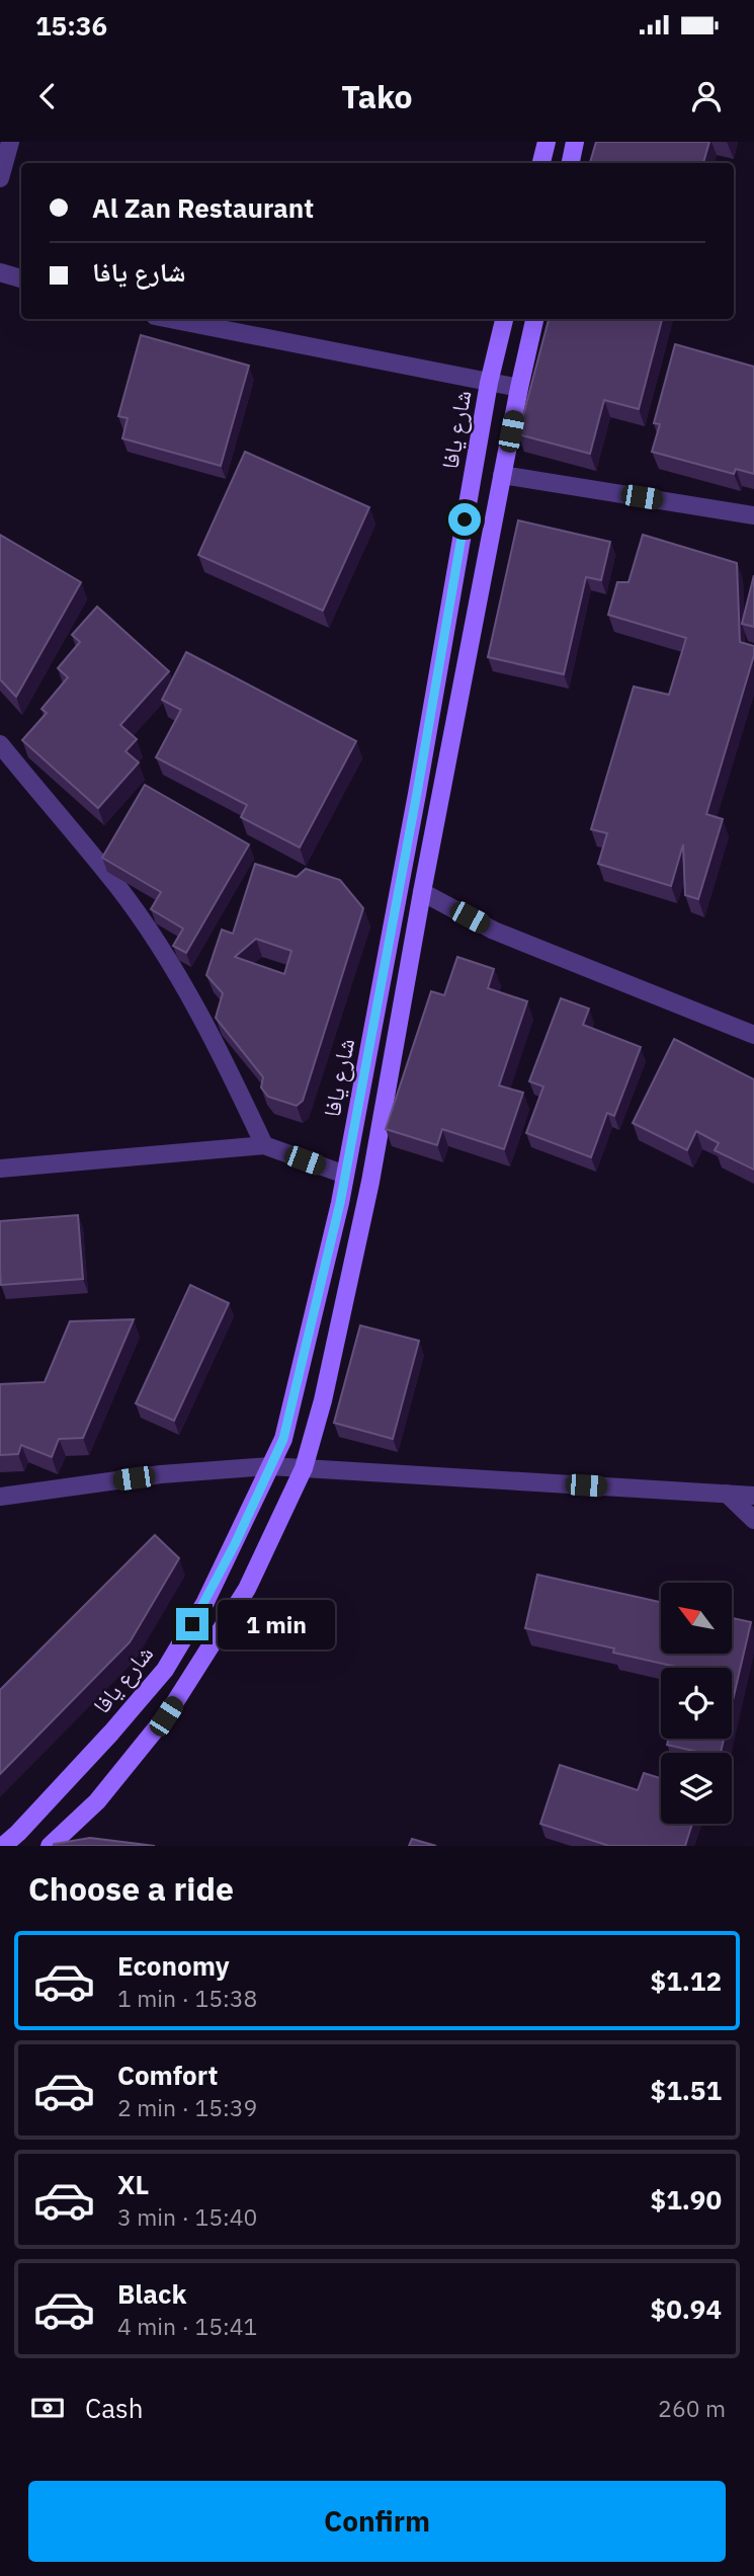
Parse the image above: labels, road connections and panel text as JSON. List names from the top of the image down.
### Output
{
  "streets": {
    "main road": ["شارع يافا"]
  },
  "north": "top left",
  "page": {
    "status": "15:36",
    "header": "Tako",
    "banner": ["Al Zan Restaurant", "شارع يافا"],
    "bubble": "1 min",
    "heading": "Choose a ride",
    "list": [
      {
        "name": "Economy",
        "note": "1 min · 15:38",
        "value": "$1.12"
      },
      {
        "name": "Comfort",
        "note": "2 min · 15:39",
        "value": "$1.51"
      },
      {
        "name": "XL",
        "note": "3 min · 15:40",
        "value": "$1.90"
      },
      {
        "name": "Black",
        "note": "4 min · 15:41",
        "value": "$0.94"
      }
    ],
    "pay": ["Cash", "260 m"],
    "buttons": "Confirm"
  }
}
